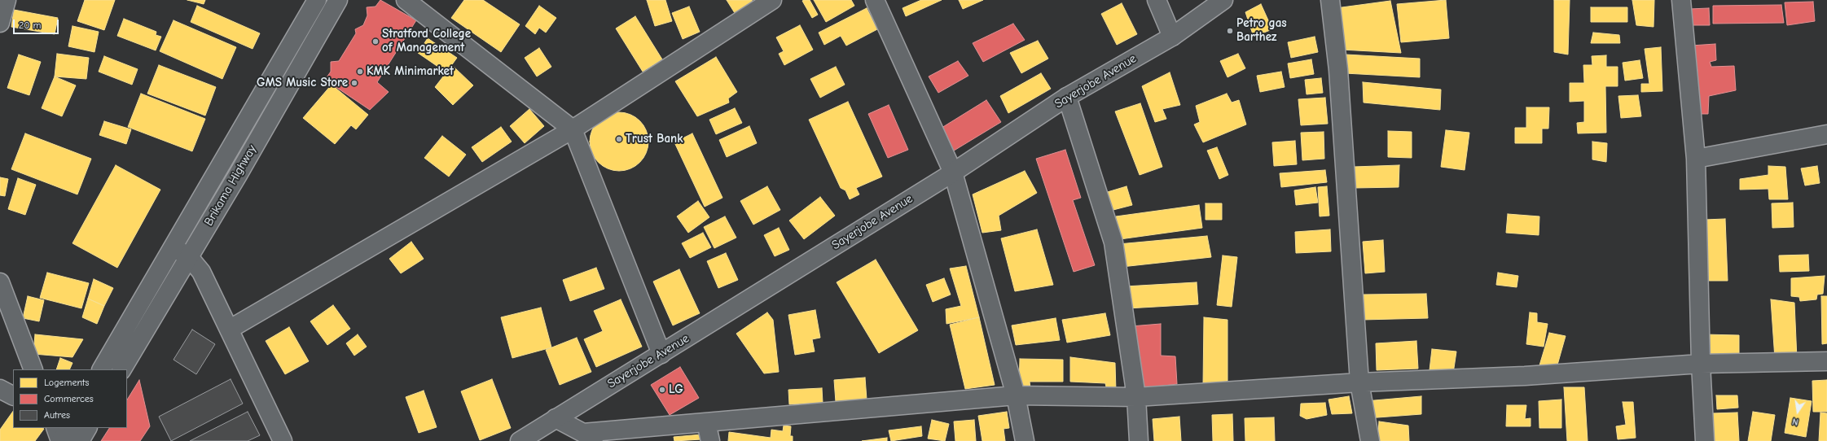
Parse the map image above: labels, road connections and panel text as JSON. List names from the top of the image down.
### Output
{
  "streets": {
    "main road": ["Sayerjobe Avenue", "Brikama Highway"]
  },
  "places": [
    "Petro gas Barthez",
    "Stratford College of Management",
    "KMK Minimarket",
    "GMS Music Store",
    "Trust Bank",
    "LG"
  ],
  "legend": ["Logements", "Commerces", "Autres"],
  "scale_bar": "20 m",
  "north": "bottom"
}
